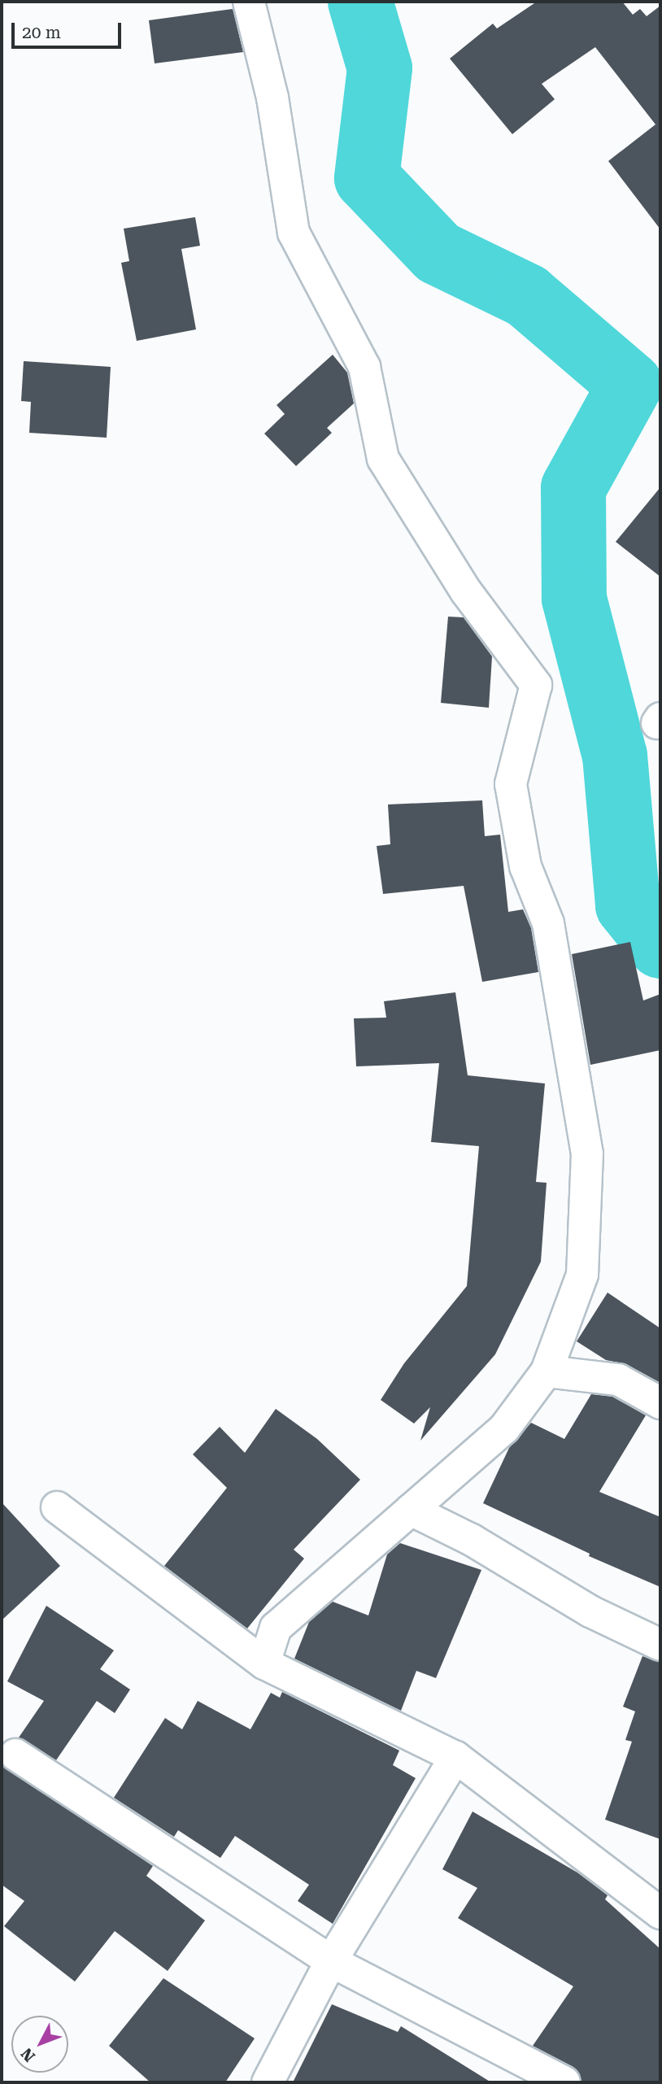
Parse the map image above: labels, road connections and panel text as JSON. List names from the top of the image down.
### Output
{
  "scale_bar": "20 m",
  "north": "bottom left"
}
